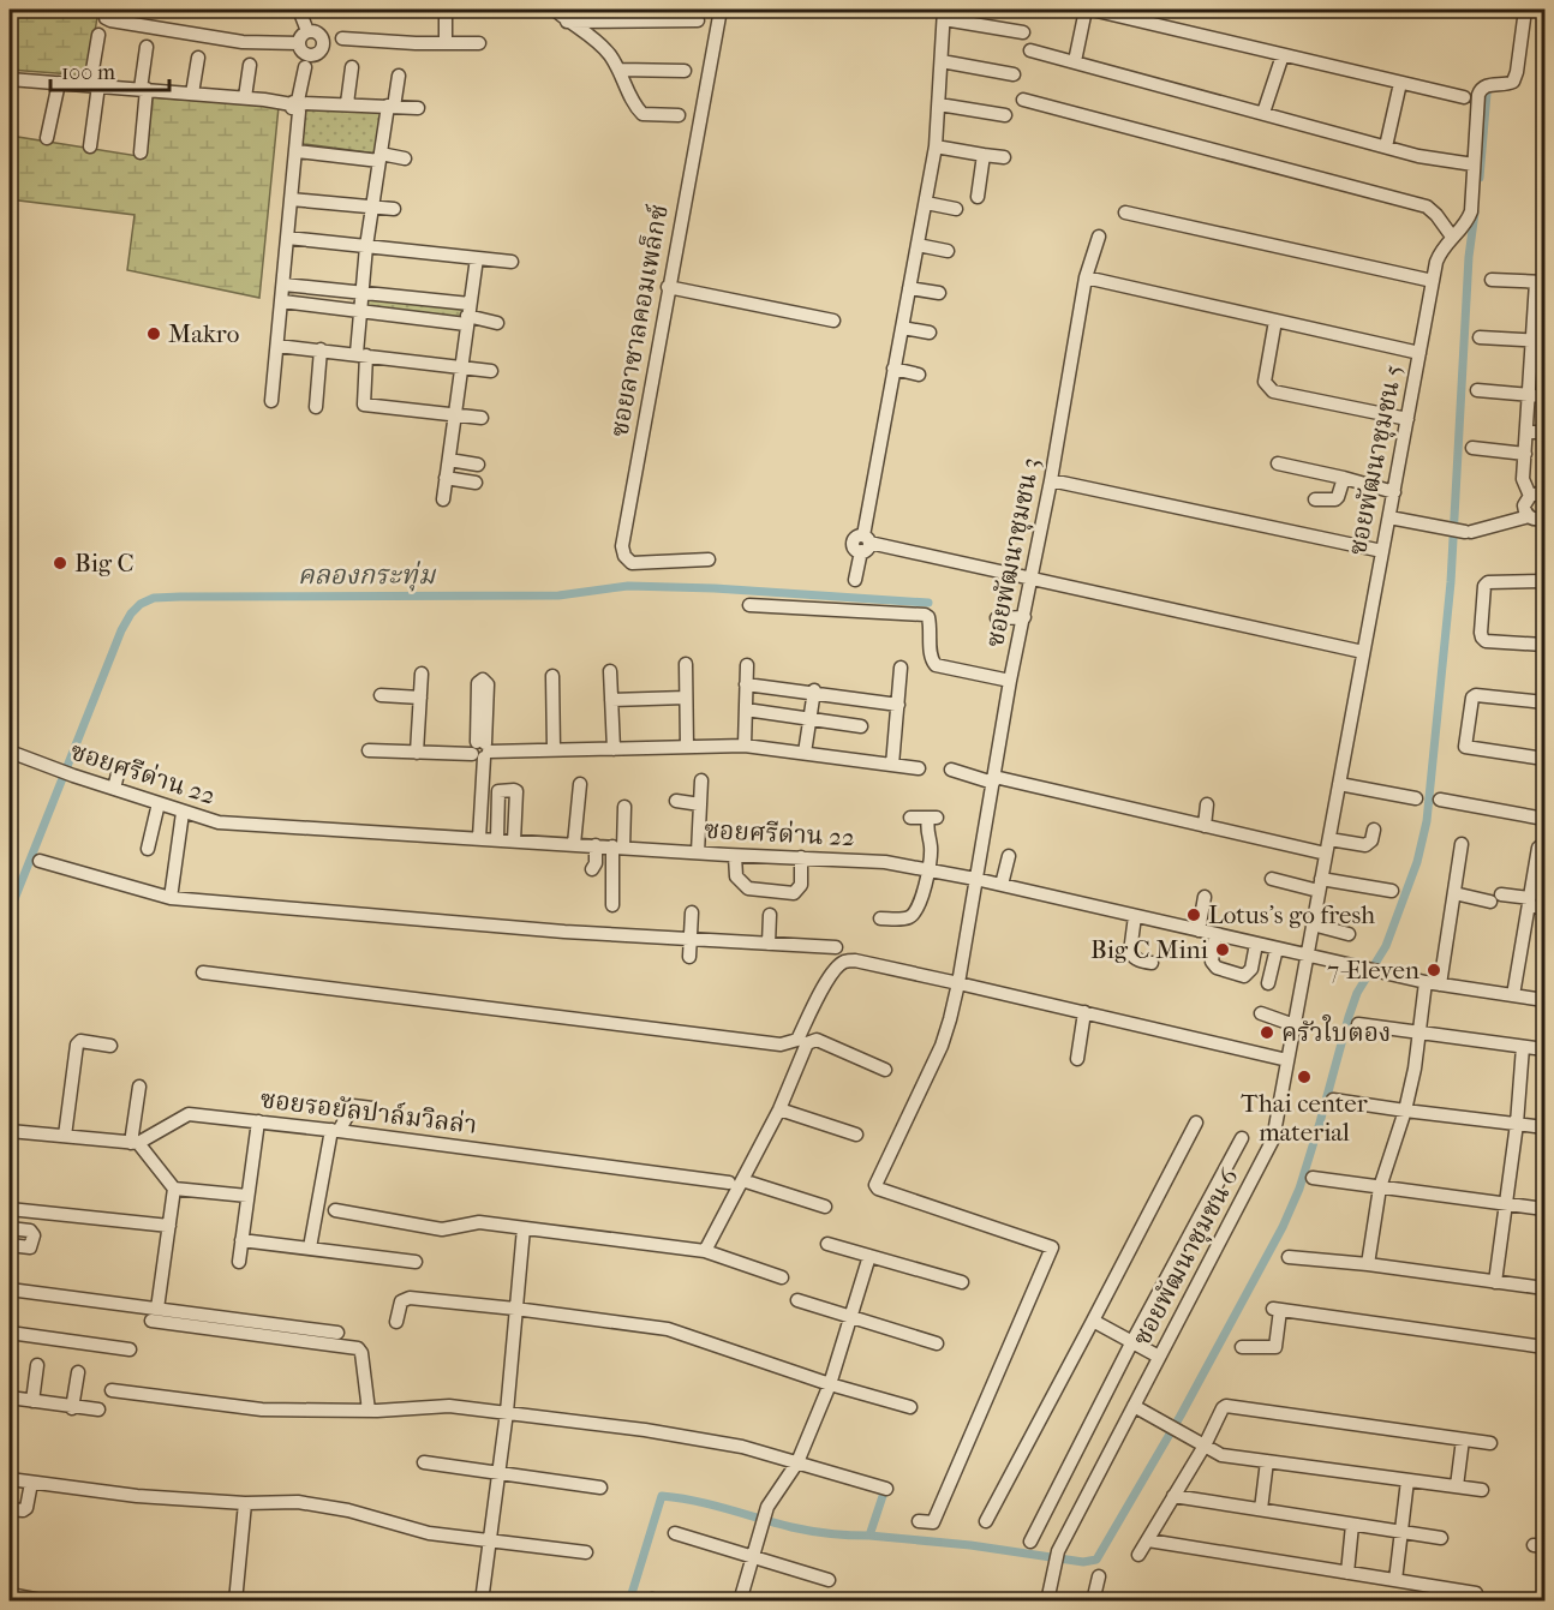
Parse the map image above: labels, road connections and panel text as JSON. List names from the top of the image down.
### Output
{
  "streets": {
    "street": [
      "ซอยลาซาลคอมเพล็กซ์",
      "ซอยพัฒนาชุมชน 5",
      "ซอยพัฒนาชุมชน 3",
      "ซอยศรีด่าน 22",
      "ซอยรอยัลปาล์มวิลล่า",
      "ซอยพัฒนาชุมชน 6"
    ]
  },
  "crossings": [
    ["ซอยพัฒนาชุมชน 5", "ซอยศรีด่าน 22"],
    ["ซอยพัฒนาชุมชน 5", "ซอยพัฒนาชุมชน 6"],
    ["ซอยพัฒนาชุมชน 3", "ซอยศรีด่าน 22"],
    ["ซอยศรีด่าน 22", "ซอยพัฒนาชุมชน 6"]
  ],
  "water": ["คลองกระทุ่ม"],
  "places": [
    "Makro",
    "Big C",
    "Lotus's go fresh",
    "Big C Mini",
    "7-Eleven",
    "ครัวใบตอง",
    "Thai center material"
  ],
  "scale_bar": "100 m"
}
